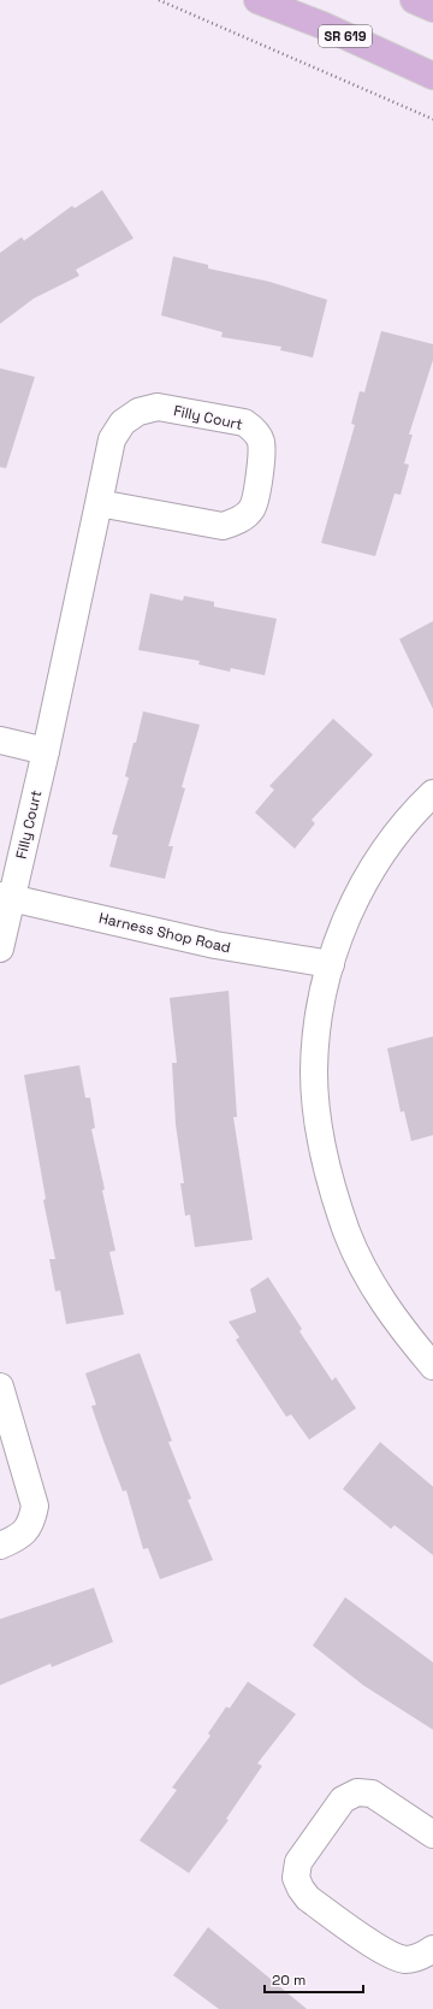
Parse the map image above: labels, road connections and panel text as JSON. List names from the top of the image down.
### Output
{
  "streets": {
    "main road": ["SR 619"],
    "street": ["Filly Court", "Harness Shop Road"]
  },
  "crossings": [
    ["Filly Court", "Harness Shop Road"]
  ],
  "scale_bar": "20 m"
}
